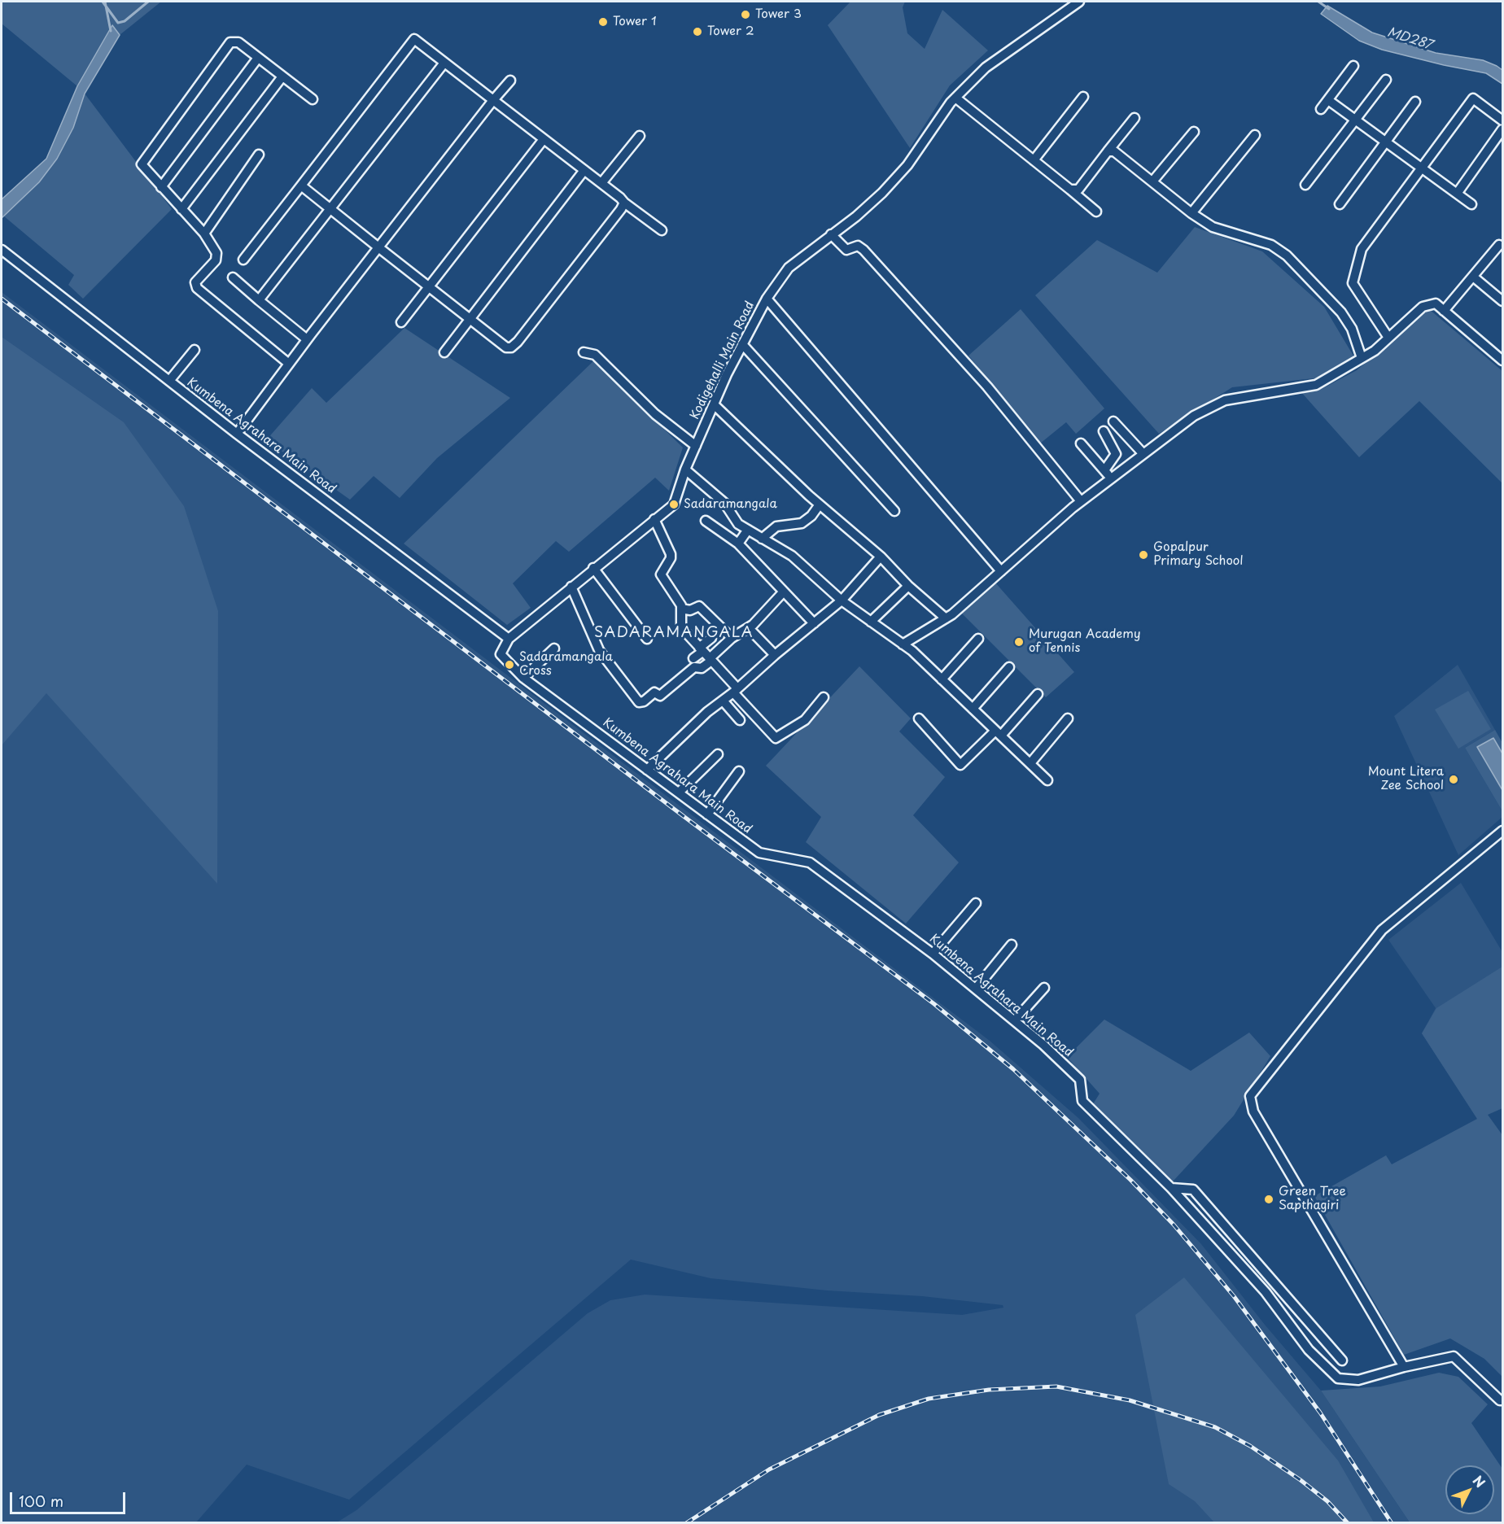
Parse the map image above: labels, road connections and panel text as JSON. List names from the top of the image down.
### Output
{
  "streets": {
    "street": ["Kodigehalli Main Road", "Kumbena Agrahara Main Road"]
  },
  "crossings": [
    ["Kodigehalli Main Road", "Kumbena Agrahara Main Road"]
  ],
  "districts": ["SADARAMANGALA"],
  "water": ["MD287"],
  "places": [
    "Tower 3",
    "Tower 1",
    "Tower 2",
    "Sadaramangala",
    "Gopalpur Primary School",
    "Murugan Academy of Tennis",
    "Sadaramangala Cross",
    "Mount Litera Zee School",
    "Green Tree Sapthagiri"
  ],
  "scale_bar": "100 m",
  "north": "top right"
}
